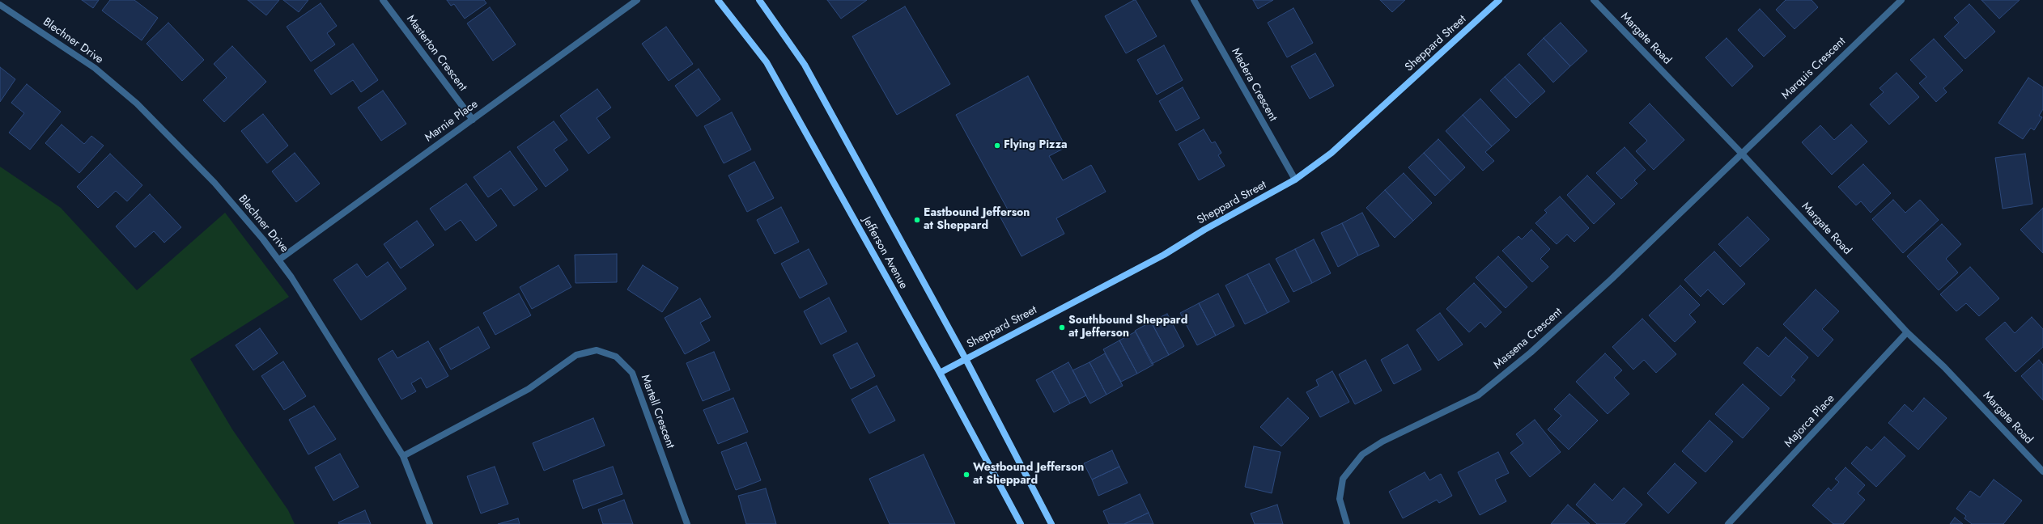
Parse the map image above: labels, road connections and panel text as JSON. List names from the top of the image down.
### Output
{
  "streets": {
    "street": [
      "Margate Road",
      "Blechner Drive",
      "Sheppard Street",
      "Masterton Crescent",
      "Marquis Crescent",
      "Madera Crescent",
      "Marnie Place",
      "Jefferson Avenue",
      "Massena Crescent",
      "Martell Crescent",
      "Majorca Place"
    ]
  },
  "crossings": [
    ["Margate Road", "Marquis Crescent"],
    ["Margate Road", "Massena Crescent"],
    ["Margate Road", "Majorca Place"],
    ["Blechner Drive", "Marnie Place"],
    ["Blechner Drive", "Martell Crescent"],
    ["Sheppard Street", "Madera Crescent"],
    ["Sheppard Street", "Jefferson Avenue"],
    ["Masterton Crescent", "Marnie Place"],
    ["Marquis Crescent", "Massena Crescent"]
  ],
  "places": [
    "Flying Pizza",
    "Eastbound Jefferson at Sheppard",
    "Southbound Sheppard at Jefferson",
    "Westbound Jefferson at Sheppard"
  ]
}
